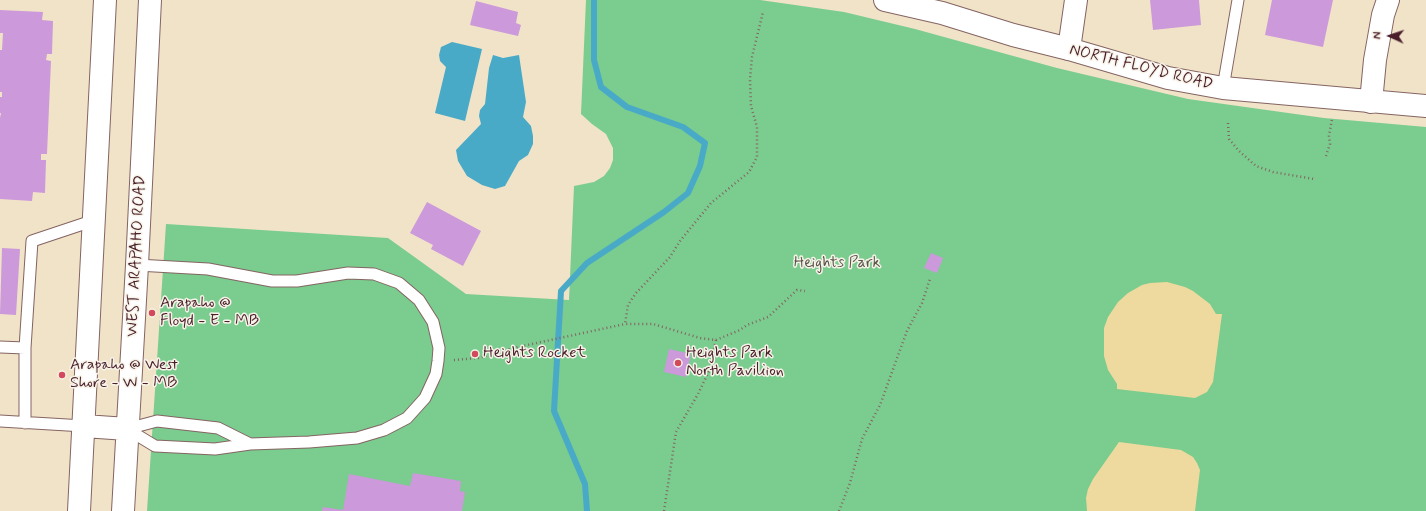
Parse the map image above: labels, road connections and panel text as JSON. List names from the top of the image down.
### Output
{
  "streets": {
    "main road": ["NORTH FLOYD ROAD", "WEST ARAPAHO ROAD"]
  },
  "parks": ["Heights Park"],
  "places": [
    "Arapaho @ Floyd - E - MB",
    "Heights Rocket",
    "Heights Park North Paviliion",
    "Arapaho @ West Shore - W - MB"
  ],
  "north": "left"
}
